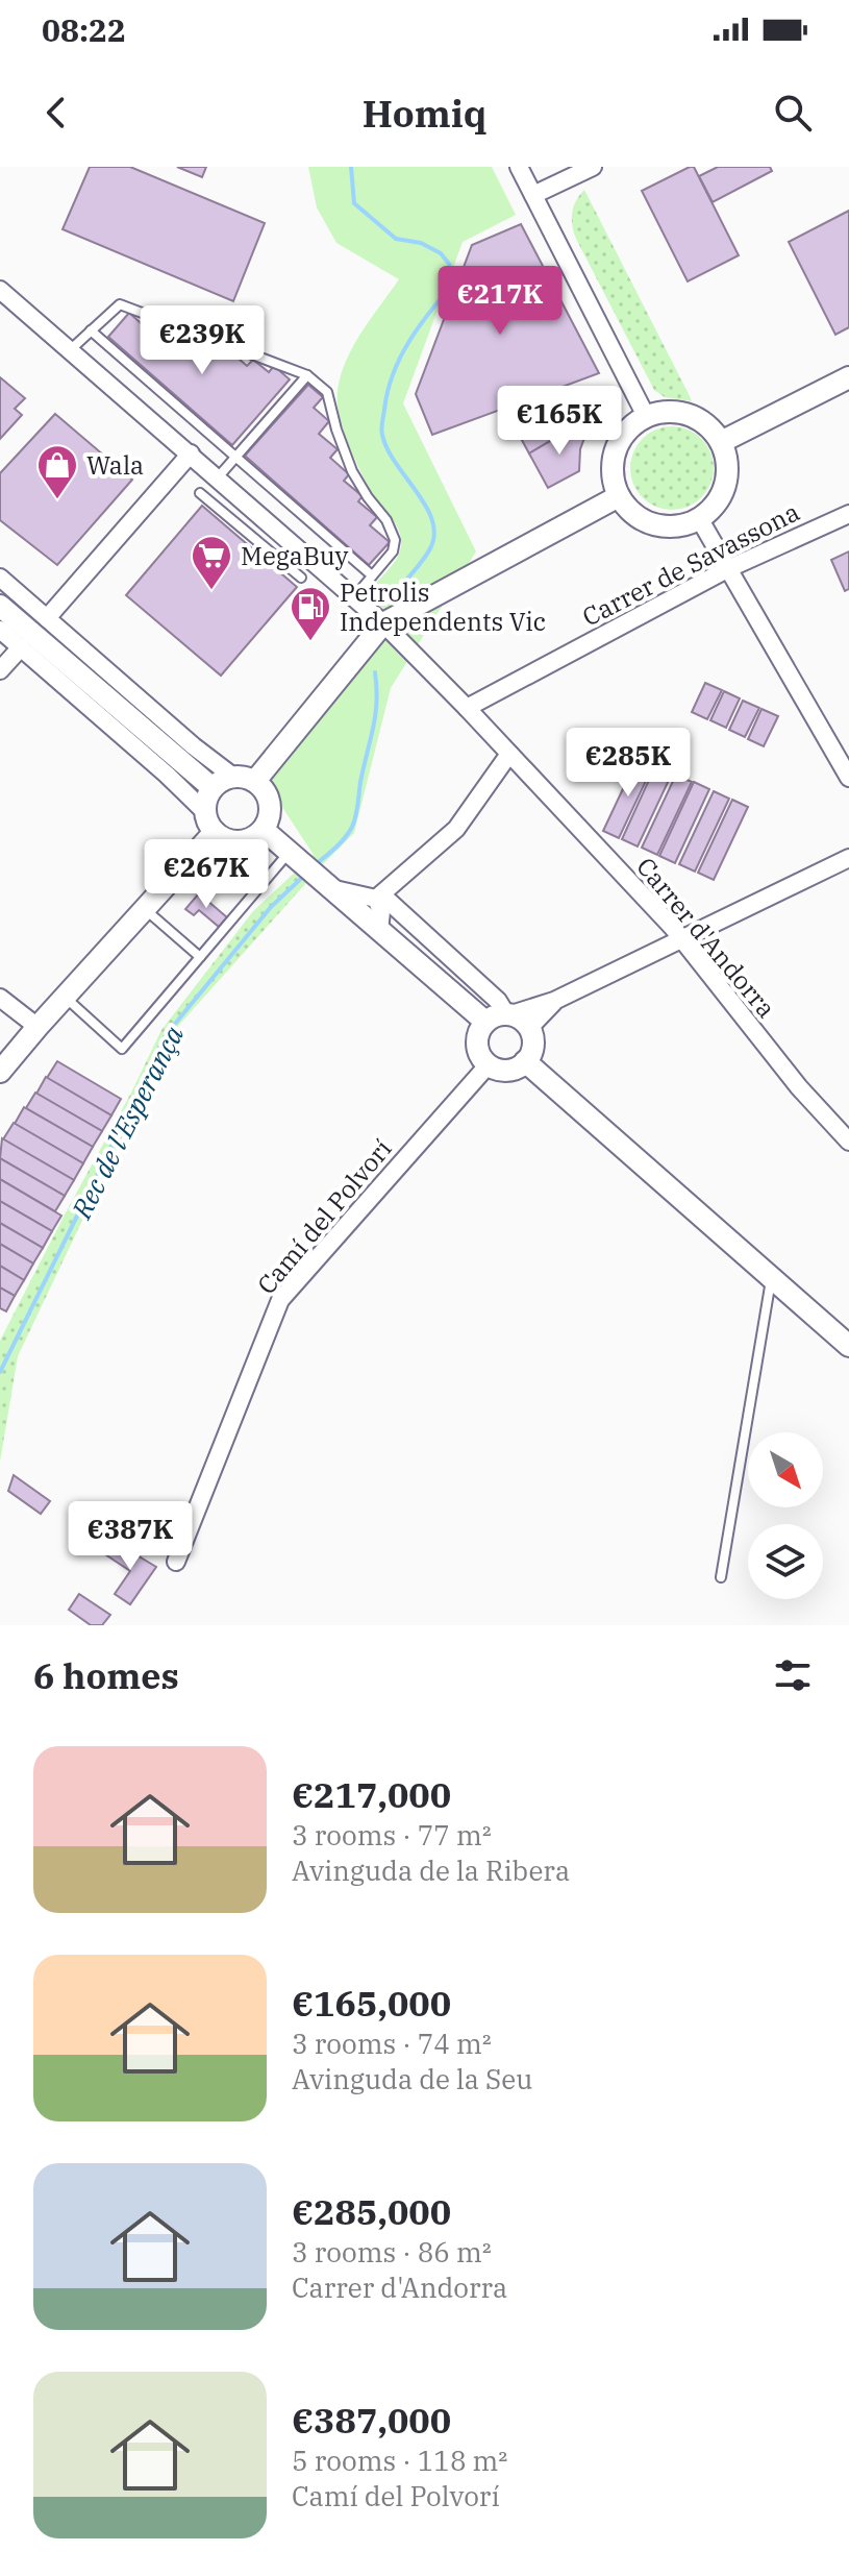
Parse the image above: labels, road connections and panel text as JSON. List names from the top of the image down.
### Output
{
  "streets": {
    "street": ["Carrer de Savassona", "Carrer d'Andorra", "Camí del Polvorí"]
  },
  "crossings": [
    ["Carrer de Savassona", "Carrer d'Andorra"]
  ],
  "water": ["Rec de l'Esperança"],
  "places": {
    "shop": ["Wala"],
    "supermarket": ["MegaBuy"],
    "fuel station": ["Petrolis Independents Vic"]
  },
  "north": "bottom right",
  "page": {
    "status": "08:22",
    "header": "Homiq",
    "price": [
      "€217K",
      "€239K",
      "€165K",
      "€285K",
      "€267K",
      "€387K"
    ],
    "heading": "6 homes",
    "list": [
      {
        "name": "€217,000",
        "note": "3 rooms · 77 m² · Avinguda de la Ribera"
      },
      {
        "name": "€165,000",
        "note": "3 rooms · 74 m² · Avinguda de la Seu"
      },
      {
        "name": "€285,000",
        "note": "3 rooms · 86 m² · Carrer d'Andorra"
      },
      {
        "name": "€387,000",
        "note": "5 rooms · 118 m² · Camí del Polvorí"
      }
    ]
  }
}
